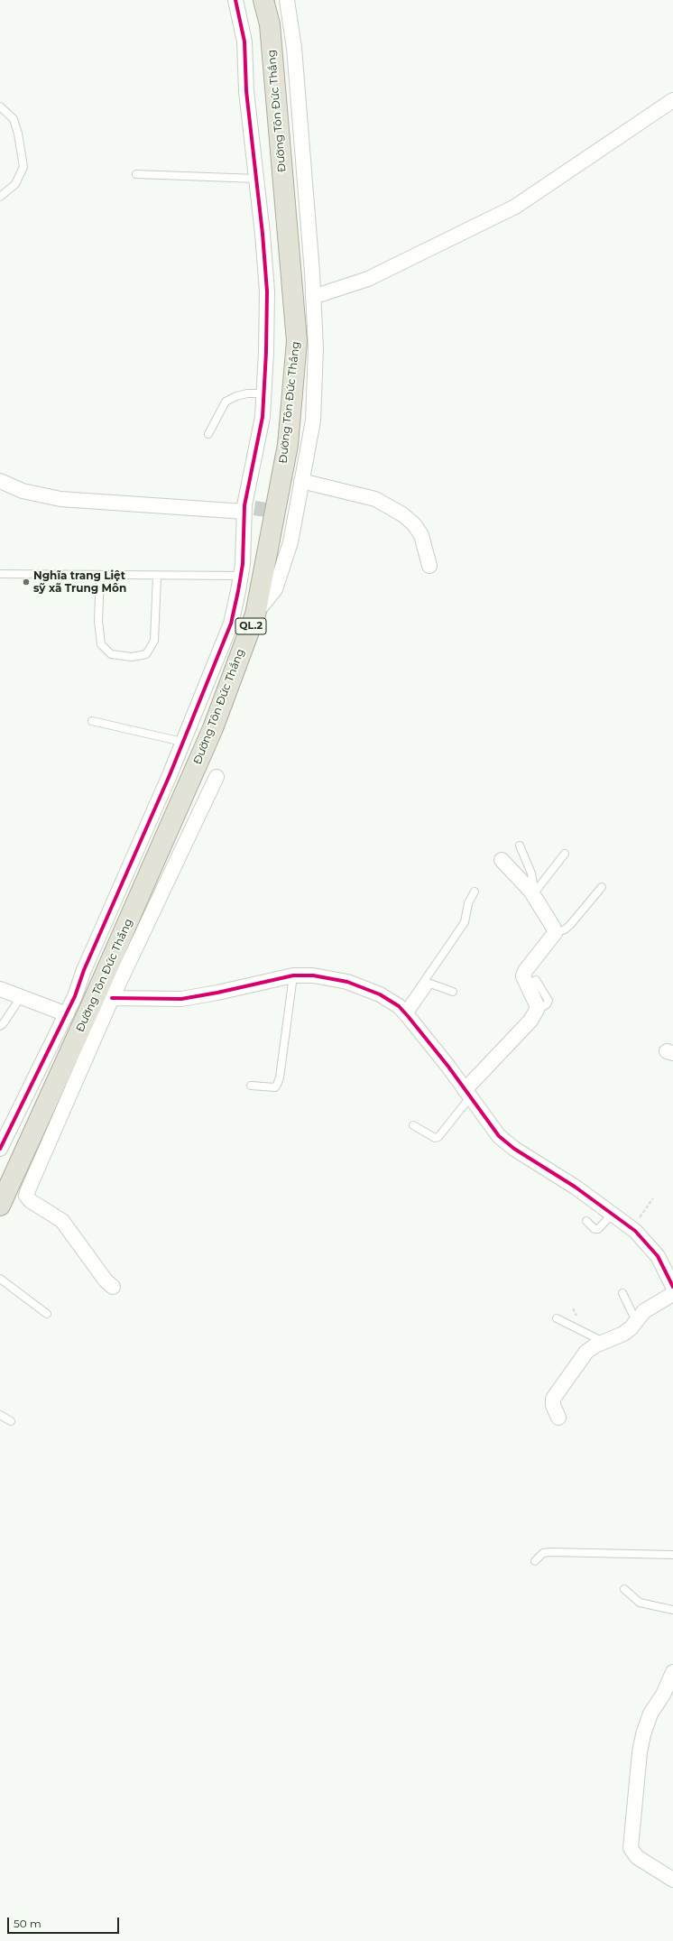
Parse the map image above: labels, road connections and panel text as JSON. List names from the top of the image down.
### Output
{
  "streets": {
    "highway": ["Đường Tôn Đức Thắng", "QL.2"]
  },
  "places": ["Nghĩa trang Liệt sỹ xã Trung Môn"],
  "scale_bar": "50 m"
}
